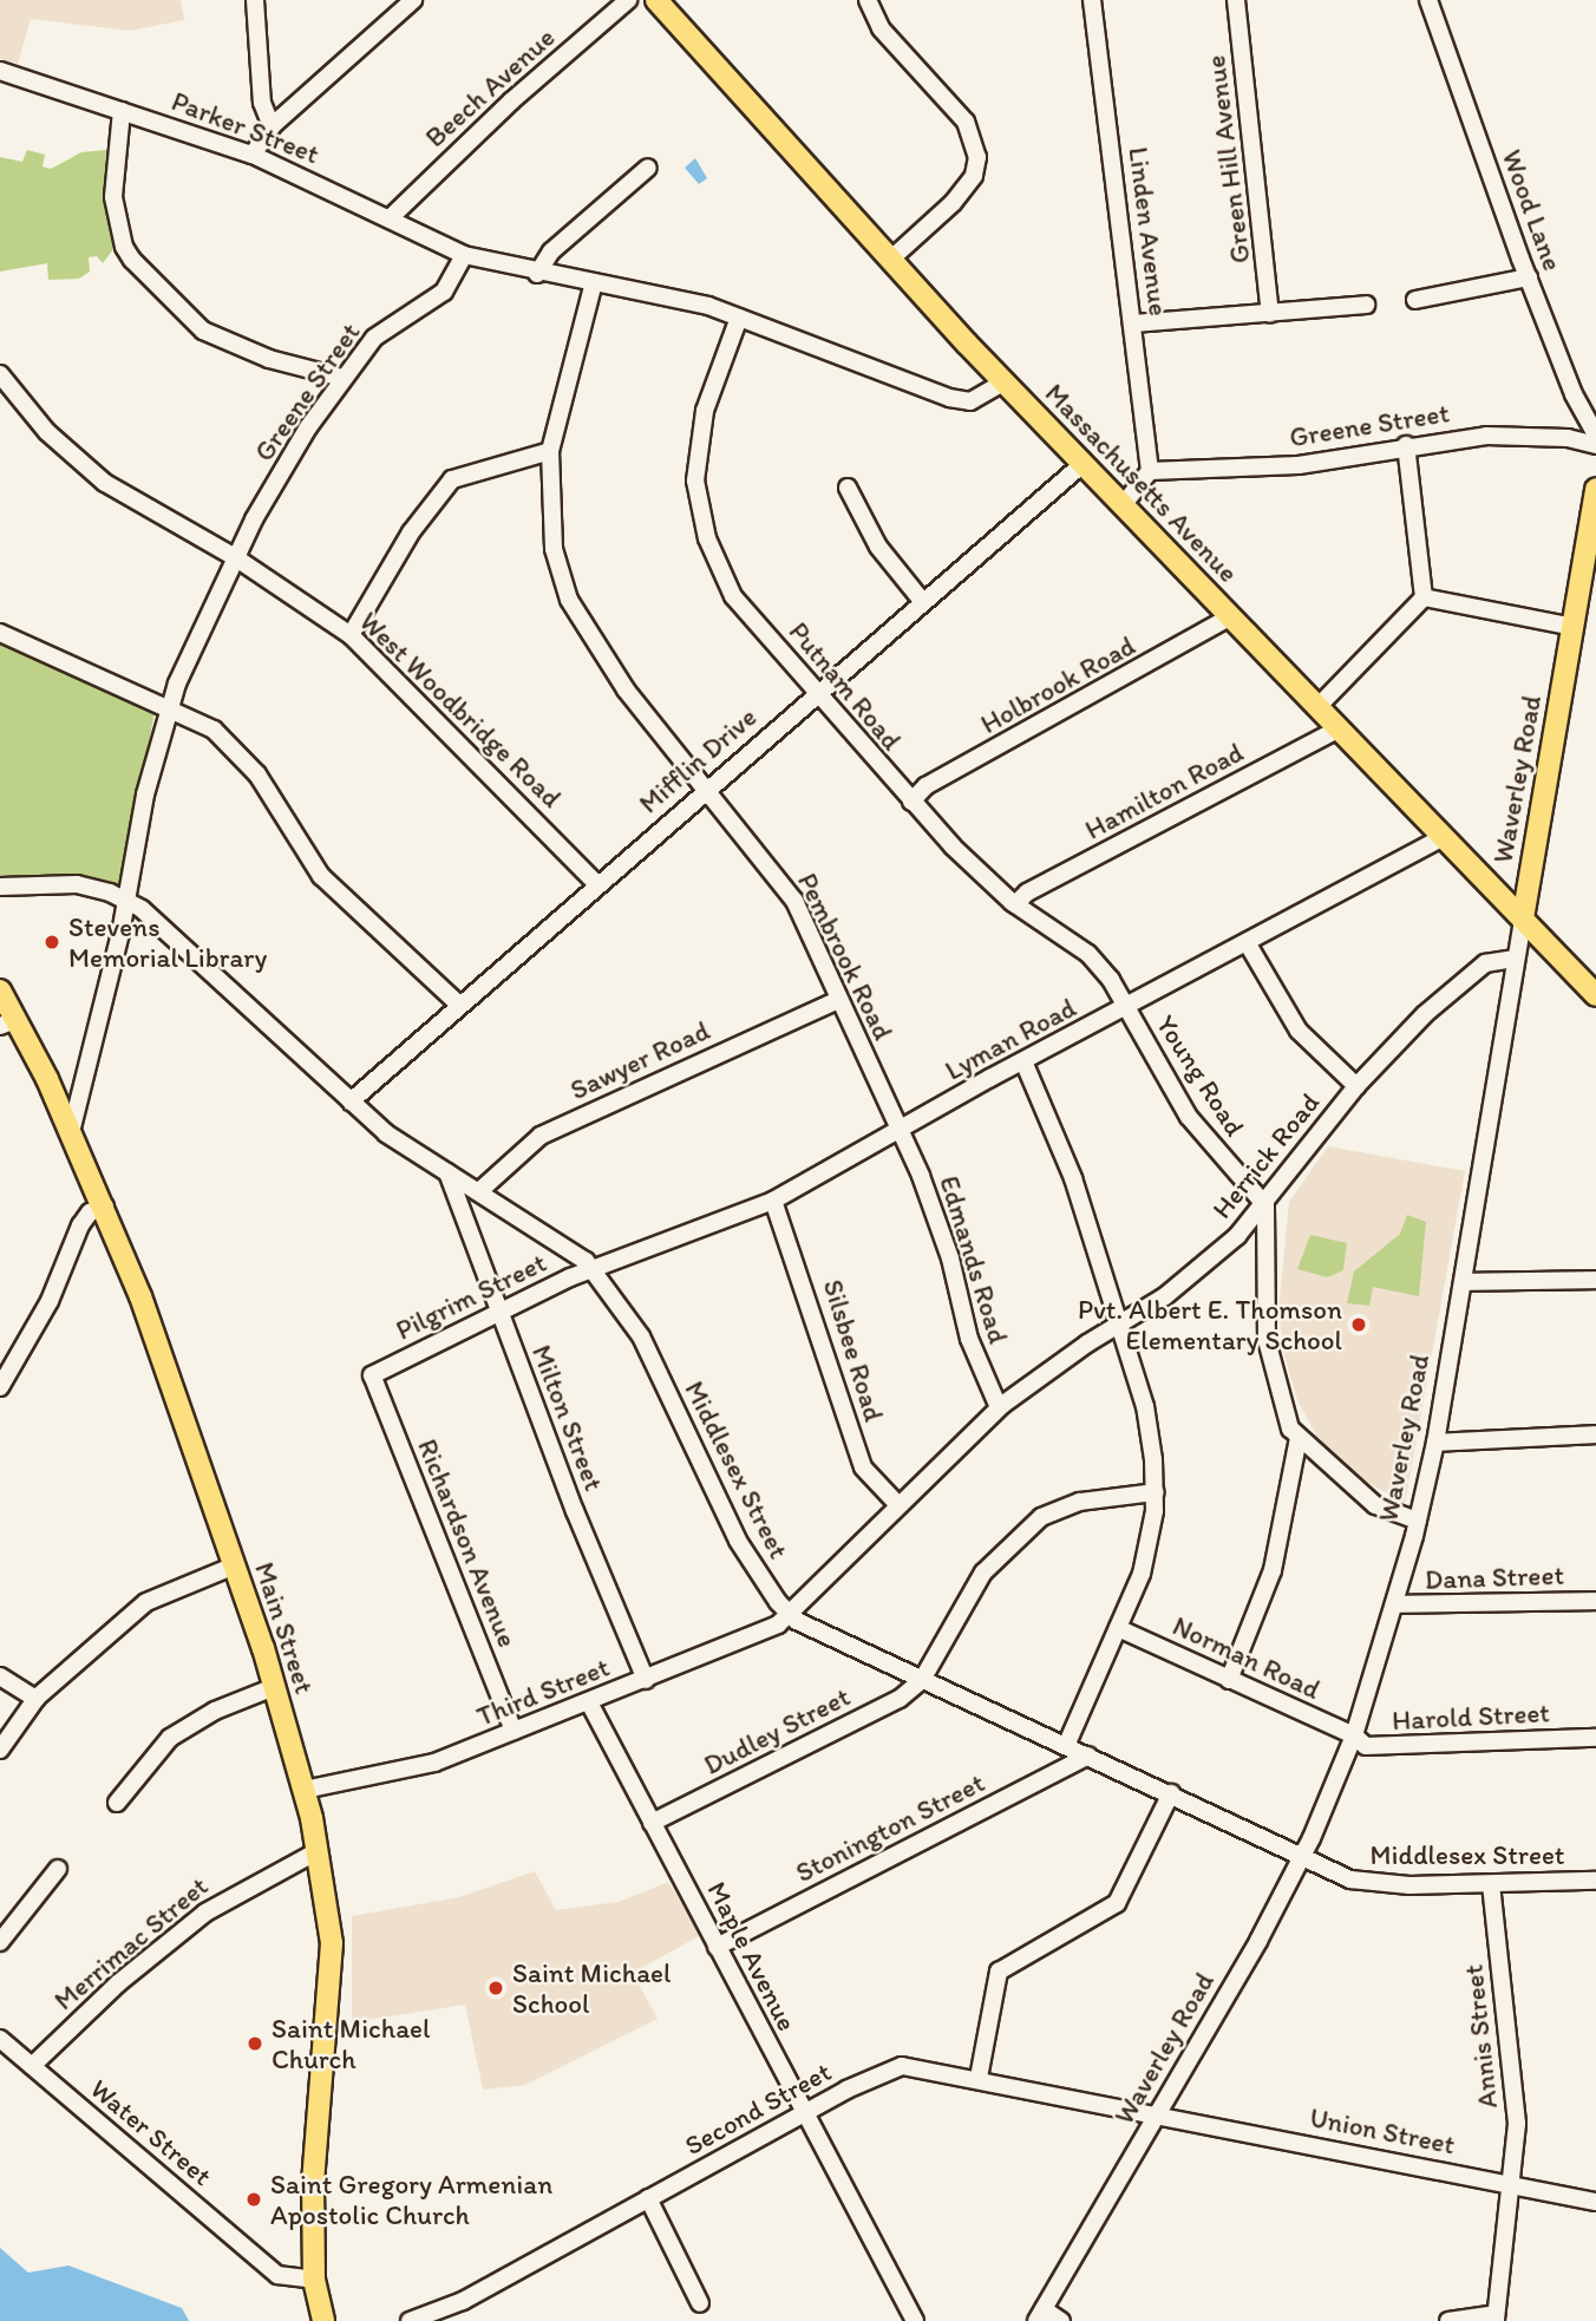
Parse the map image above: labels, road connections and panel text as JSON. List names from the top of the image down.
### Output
{
  "streets": {
    "main road": ["Massachusetts Avenue", "Waverley Road", "Main Street"],
    "street": [
      "Beech Avenue",
      "Parker Street",
      "Green Hill Avenue",
      "Wood Lane",
      "Linden Avenue",
      "Greene Street",
      "Holbrook Road",
      "Putnam Road",
      "West Woodbridge Road",
      "Mifflin Drive",
      "Hamilton Road",
      "Pembrook Road",
      "Lyman Road",
      "Sawyer Road",
      "Young Road",
      "Herrick Road",
      "Edmands Road",
      "Pilgrim Street",
      "Silsbee Road",
      "Milton Street",
      "Middlesex Street",
      "Richardson Avenue",
      "Dana Street",
      "Norman Road",
      "Third Street",
      "Harold Street",
      "Dudley Street",
      "Stonington Street",
      "Merrimac Street",
      "Maple Avenue",
      "Annis Street",
      "Second Street",
      "Union Street",
      "Water Street"
    ]
  },
  "crossings": [
    ["Beech Avenue", "Parker Street"],
    ["Parker Street", "Greene Street"],
    ["Linden Avenue", "Greene Street"],
    ["Greene Street", "West Woodbridge Road"],
    ["Greene Street", "Middlesex Street"],
    ["Greene Street", "Main Street"],
    ["Massachusetts Avenue", "Holbrook Road"],
    ["Massachusetts Avenue", "Mifflin Drive"],
    ["Massachusetts Avenue", "Waverley Road"],
    ["Massachusetts Avenue", "Hamilton Road"],
    ["Massachusetts Avenue", "Lyman Road"],
    ["Holbrook Road", "Putnam Road"],
    ["Putnam Road", "Mifflin Drive"],
    ["Putnam Road", "Hamilton Road"],
    ["Putnam Road", "Lyman Road"],
    ["Putnam Road", "Young Road"],
    ["West Woodbridge Road", "Mifflin Drive"],
    ["Mifflin Drive", "Pembrook Road"],
    ["Mifflin Drive", "Middlesex Street"],
    ["Waverley Road", "Herrick Road"],
    ["Waverley Road", "Middlesex Street"],
    ["Waverley Road", "Dana Street"],
    ["Waverley Road", "Norman Road"],
    ["Waverley Road", "Harold Street"],
    ["Waverley Road", "Second Street"],
    ["Waverley Road", "Union Street"],
    ["Pembrook Road", "Lyman Road"],
    ["Pembrook Road", "Sawyer Road"],
    ["Pembrook Road", "Edmands Road"],
    ["Lyman Road", "Young Road"],
    ["Lyman Road", "Edmands Road"],
    ["Lyman Road", "Pilgrim Street"],
    ["Lyman Road", "Silsbee Road"],
    ["Lyman Road", "Middlesex Street"],
    ["Sawyer Road", "Middlesex Street"],
    ["Young Road", "Herrick Road"],
    ["Herrick Road", "Edmands Road"],
    ["Herrick Road", "Silsbee Road"],
    ["Herrick Road", "Middlesex Street"],
    ["Herrick Road", "Third Street"],
    ["Pilgrim Street", "Milton Street"],
    ["Pilgrim Street", "Middlesex Street"],
    ["Pilgrim Street", "Richardson Avenue"],
    ["Milton Street", "Middlesex Street"],
    ["Milton Street", "Third Street"],
    ["Middlesex Street", "Third Street"],
    ["Middlesex Street", "Dudley Street"],
    ["Middlesex Street", "Stonington Street"],
    ["Middlesex Street", "Annis Street"],
    ["Richardson Avenue", "Third Street"],
    ["Main Street", "Third Street"],
    ["Main Street", "Merrimac Street"],
    ["Main Street", "Water Street"],
    ["Norman Road", "Harold Street"],
    ["Third Street", "Maple Avenue"],
    ["Dudley Street", "Maple Avenue"],
    ["Stonington Street", "Maple Avenue"],
    ["Merrimac Street", "Water Street"],
    ["Maple Avenue", "Second Street"],
    ["Annis Street", "Union Street"],
    ["Second Street", "Union Street"]
  ],
  "places": [
    "Stevens Memorial Library",
    "Pvt. Albert E. Thomson Elementary School",
    "Saint Michael School",
    "Saint Michael Church",
    "Saint Gregory Armenian Apostolic Church"
  ]
}
